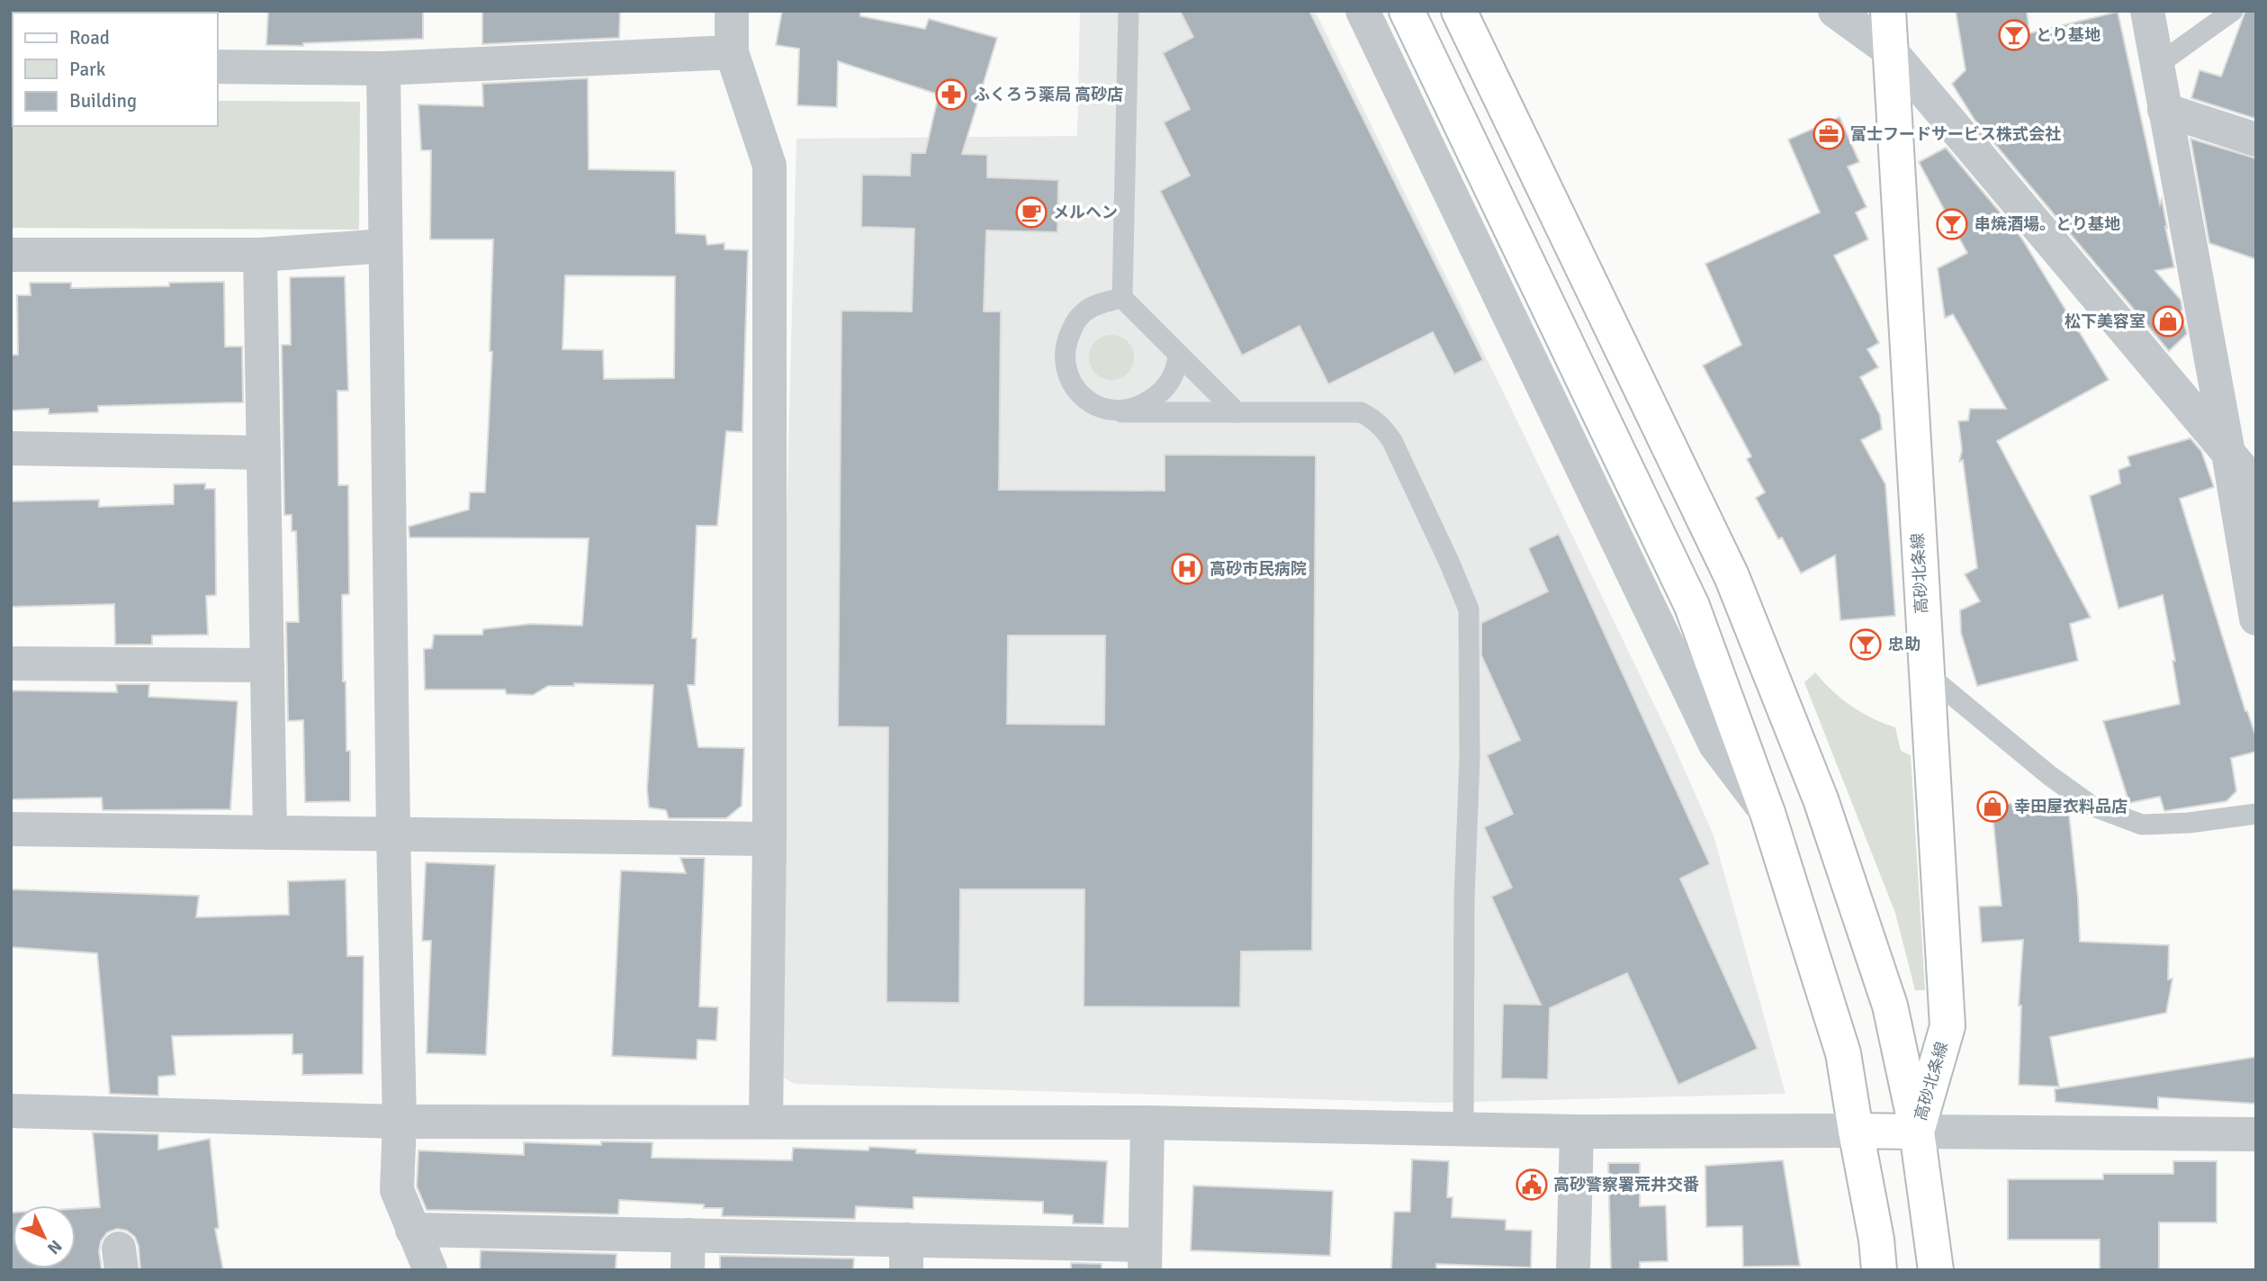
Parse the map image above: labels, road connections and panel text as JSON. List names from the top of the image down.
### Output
{
  "streets": {
    "street": ["高砂北条線"]
  },
  "places": {
    "bar": ["とり基地", "串焼酒場。とり基地", "忠助"],
    "pharmacy": ["ふくろう薬局 高砂店"],
    "office": ["富士フードサービス株式会社"],
    "cafe": ["メルヘン"],
    "shop": ["松下美容室", "幸田屋衣料品店"],
    "hospital": ["高砂市民病院"],
    "public building": ["高砂警察署荒井交番"]
  },
  "legend": ["Road", "Park", "Building"],
  "north": "bottom right"
}
